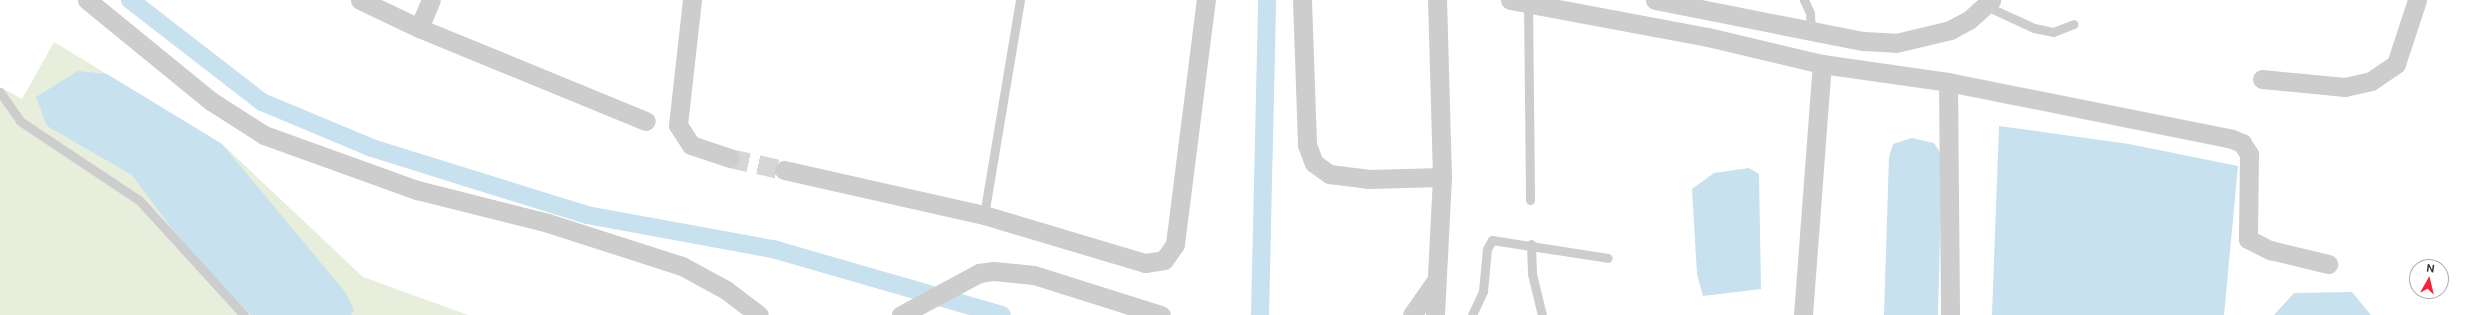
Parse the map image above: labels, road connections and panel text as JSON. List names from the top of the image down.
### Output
{
  "north": "top"
}
